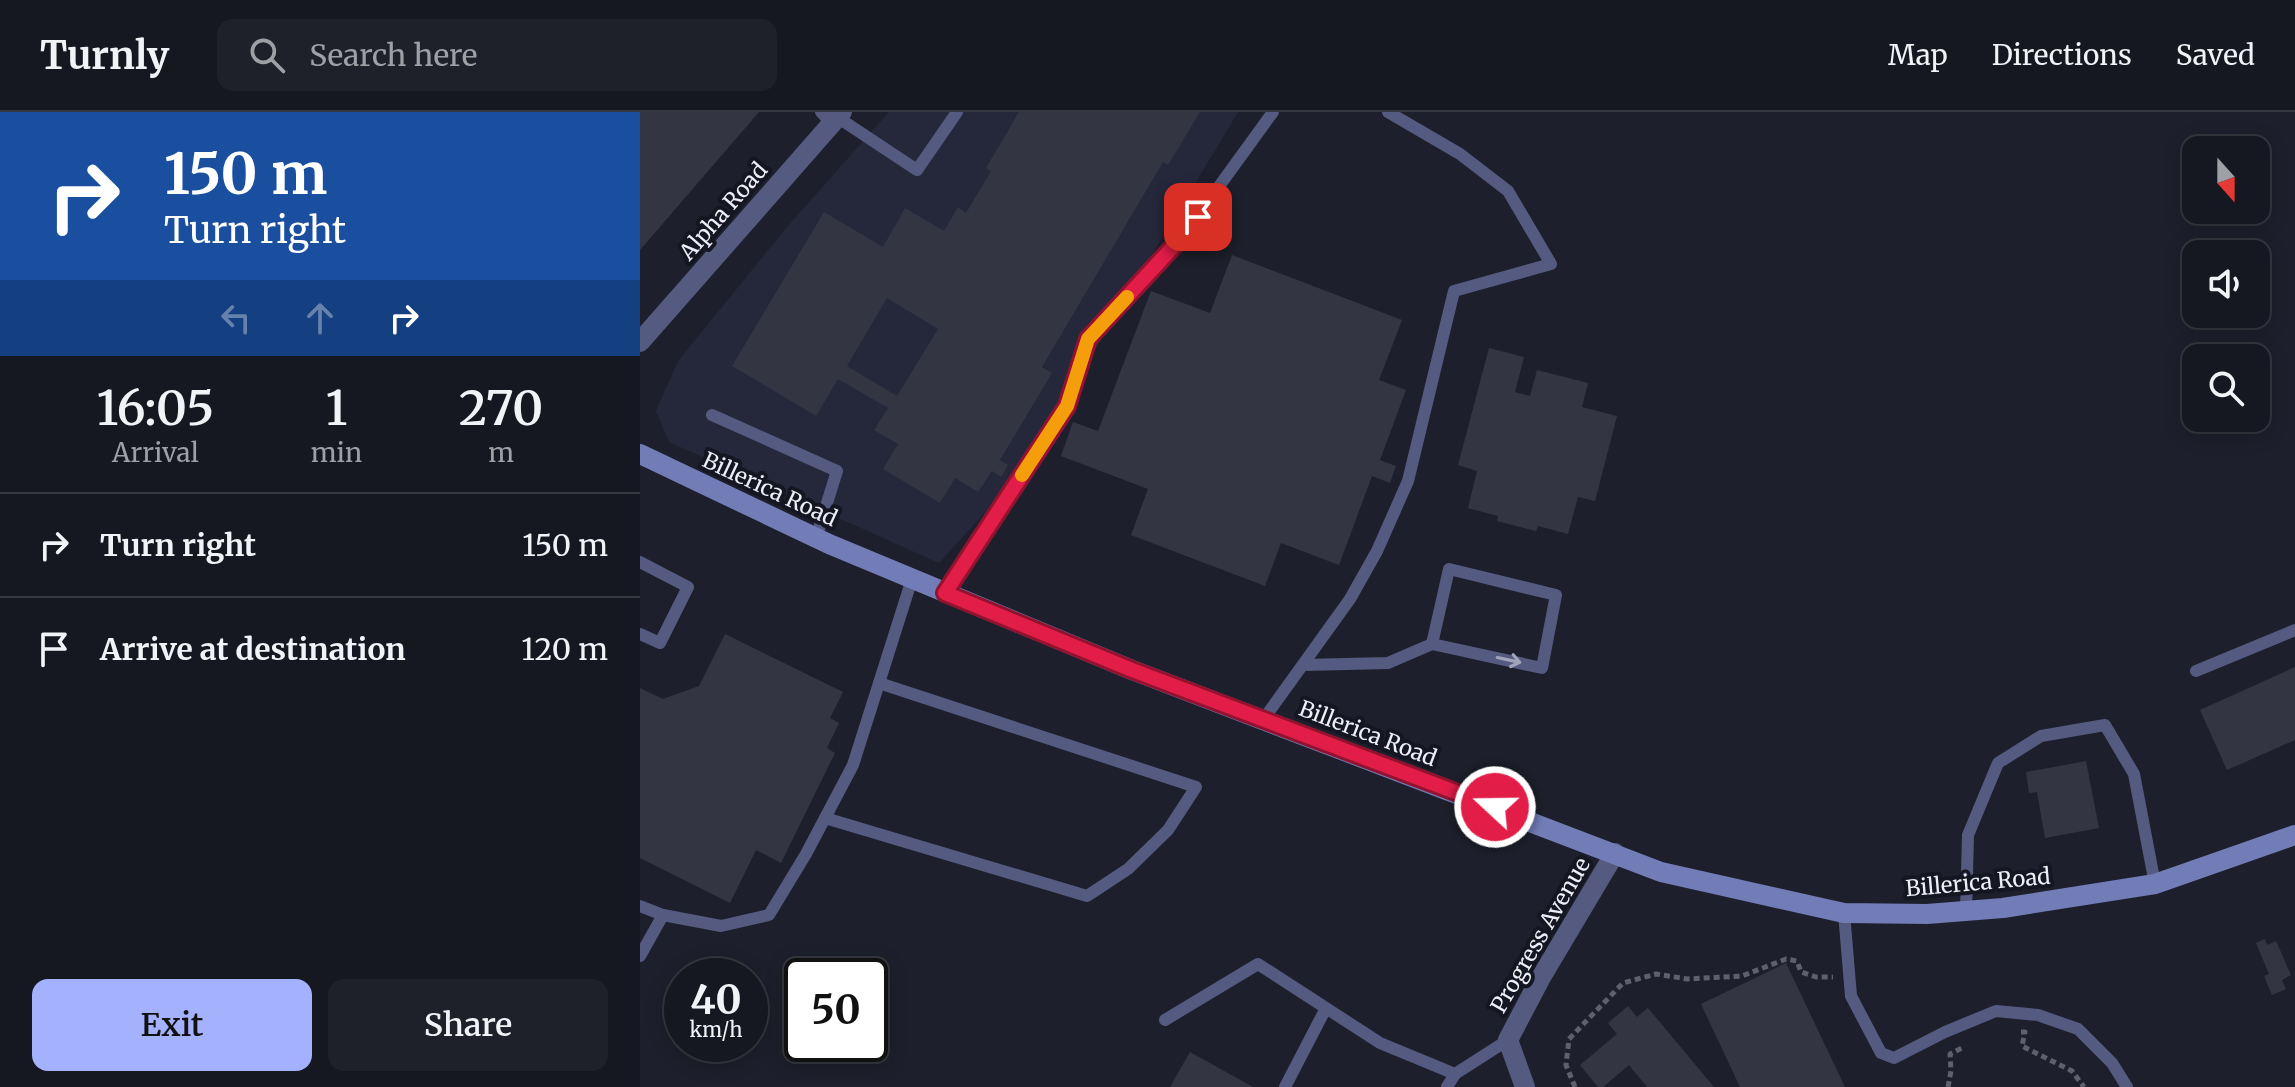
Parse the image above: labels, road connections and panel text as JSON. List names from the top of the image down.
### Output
{
  "streets": {
    "main road": ["Billerica Road"],
    "street": ["Alpha Road", "Progress Avenue"]
  },
  "crossings": [
    ["Billerica Road", "Progress Avenue"]
  ],
  "north": "bottom",
  "page": {
    "header": "Turnly",
    "search": "Search here",
    "nav": ["Map", "Directions", "Saved"],
    "turn": ["150 m", "Turn right"],
    "eta": [
      "16:05",
      "Arrival",
      "1",
      "min",
      "270",
      "m"
    ],
    "list": [
      {
        "name": "Turn right",
        "value": "150 m"
      },
      {
        "name": "Arrive at destination",
        "value": "120 m"
      }
    ],
    "speed": "40 km/h",
    "limit": "50",
    "buttons": ["Exit", "Share"]
  }
}
